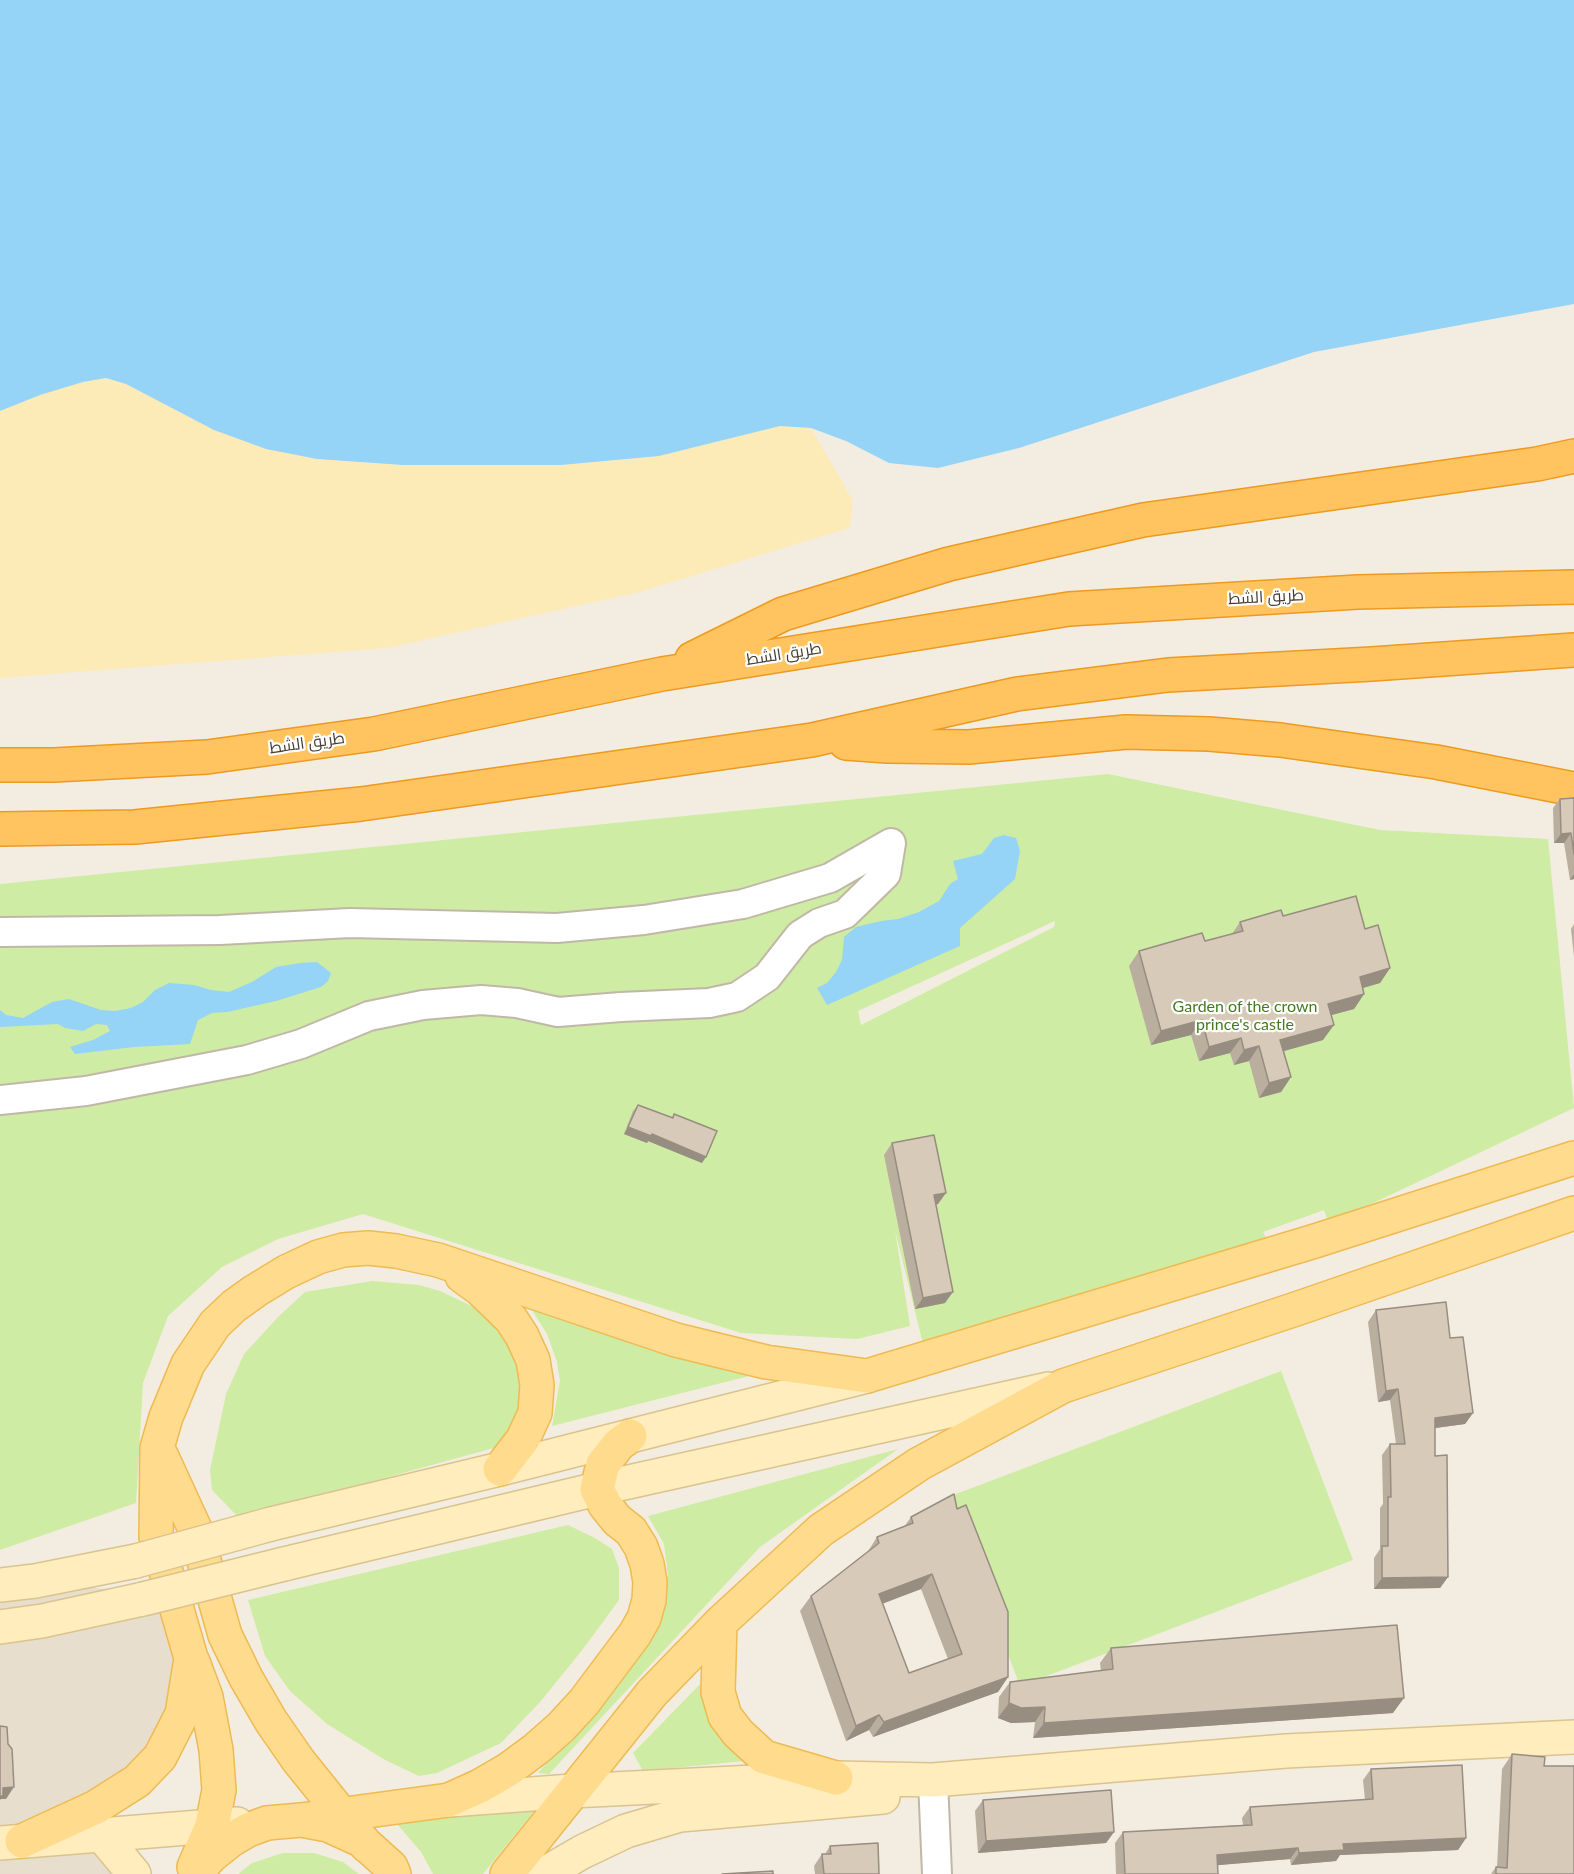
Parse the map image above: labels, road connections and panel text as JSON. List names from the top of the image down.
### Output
{
  "streets": {
    "highway": ["طريق الشط"]
  },
  "parks": ["Garden of the crown prince's castle"]
}
